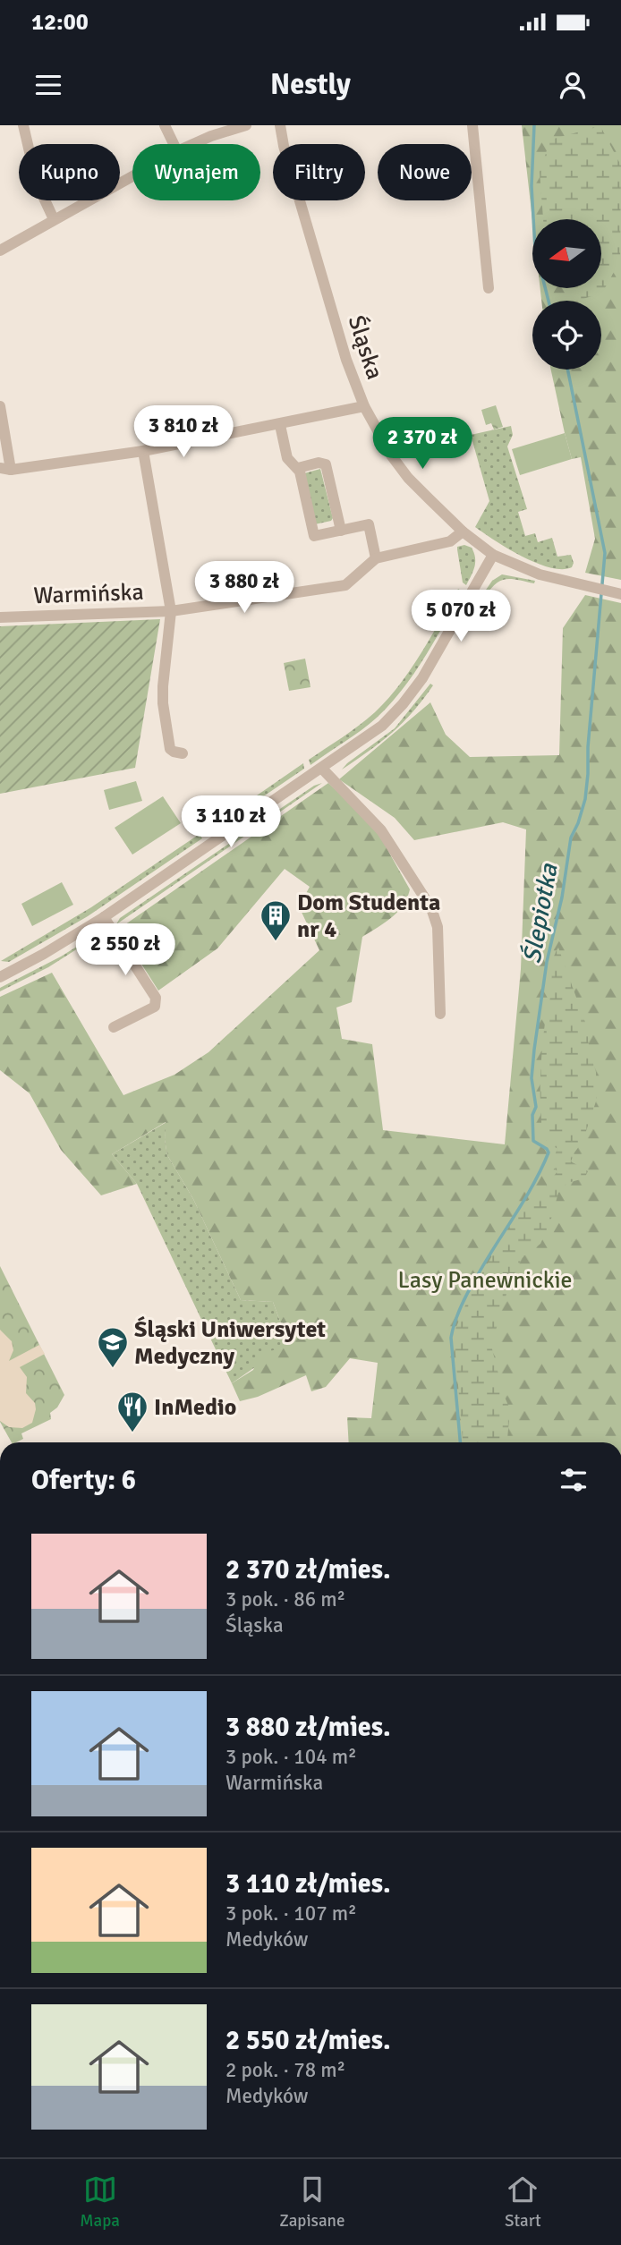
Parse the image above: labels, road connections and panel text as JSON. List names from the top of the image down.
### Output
{
  "streets": {
    "street": ["Śląska", "Warmińska"]
  },
  "crossings": [
    ["Śląska", "Warmińska"]
  ],
  "water": ["Ślepiotka"],
  "parks": ["Lasy Panewnickie"],
  "places": {
    "building": ["Dom Studenta nr 4"],
    "school or university": ["Śląski Uniwersytet Medyczny"],
    "restaurant": ["InMedio"]
  },
  "north": "left",
  "page": {
    "status": "12:00",
    "header": "Nestly",
    "chip": [
      "Kupno",
      "Wynajem",
      "Filtry",
      "Nowe"
    ],
    "price": [
      "3 810 zł",
      "2 370 zł",
      "3 880 zł",
      "5 070 zł",
      "3 110 zł",
      "2 550 zł"
    ],
    "heading": "Oferty: 6",
    "list": [
      {
        "name": "2 370 zł/mies.",
        "note": "3 pok. · 86 m² · Śląska"
      },
      {
        "name": "3 880 zł/mies.",
        "note": "3 pok. · 104 m² · Warmińska"
      },
      {
        "name": "3 110 zł/mies.",
        "note": "3 pok. · 107 m² · Medyków"
      },
      {
        "name": "2 550 zł/mies.",
        "note": "2 pok. · 78 m² · Medyków"
      }
    ],
    "tabs": ["Mapa", "Zapisane", "Start"]
  }
}
